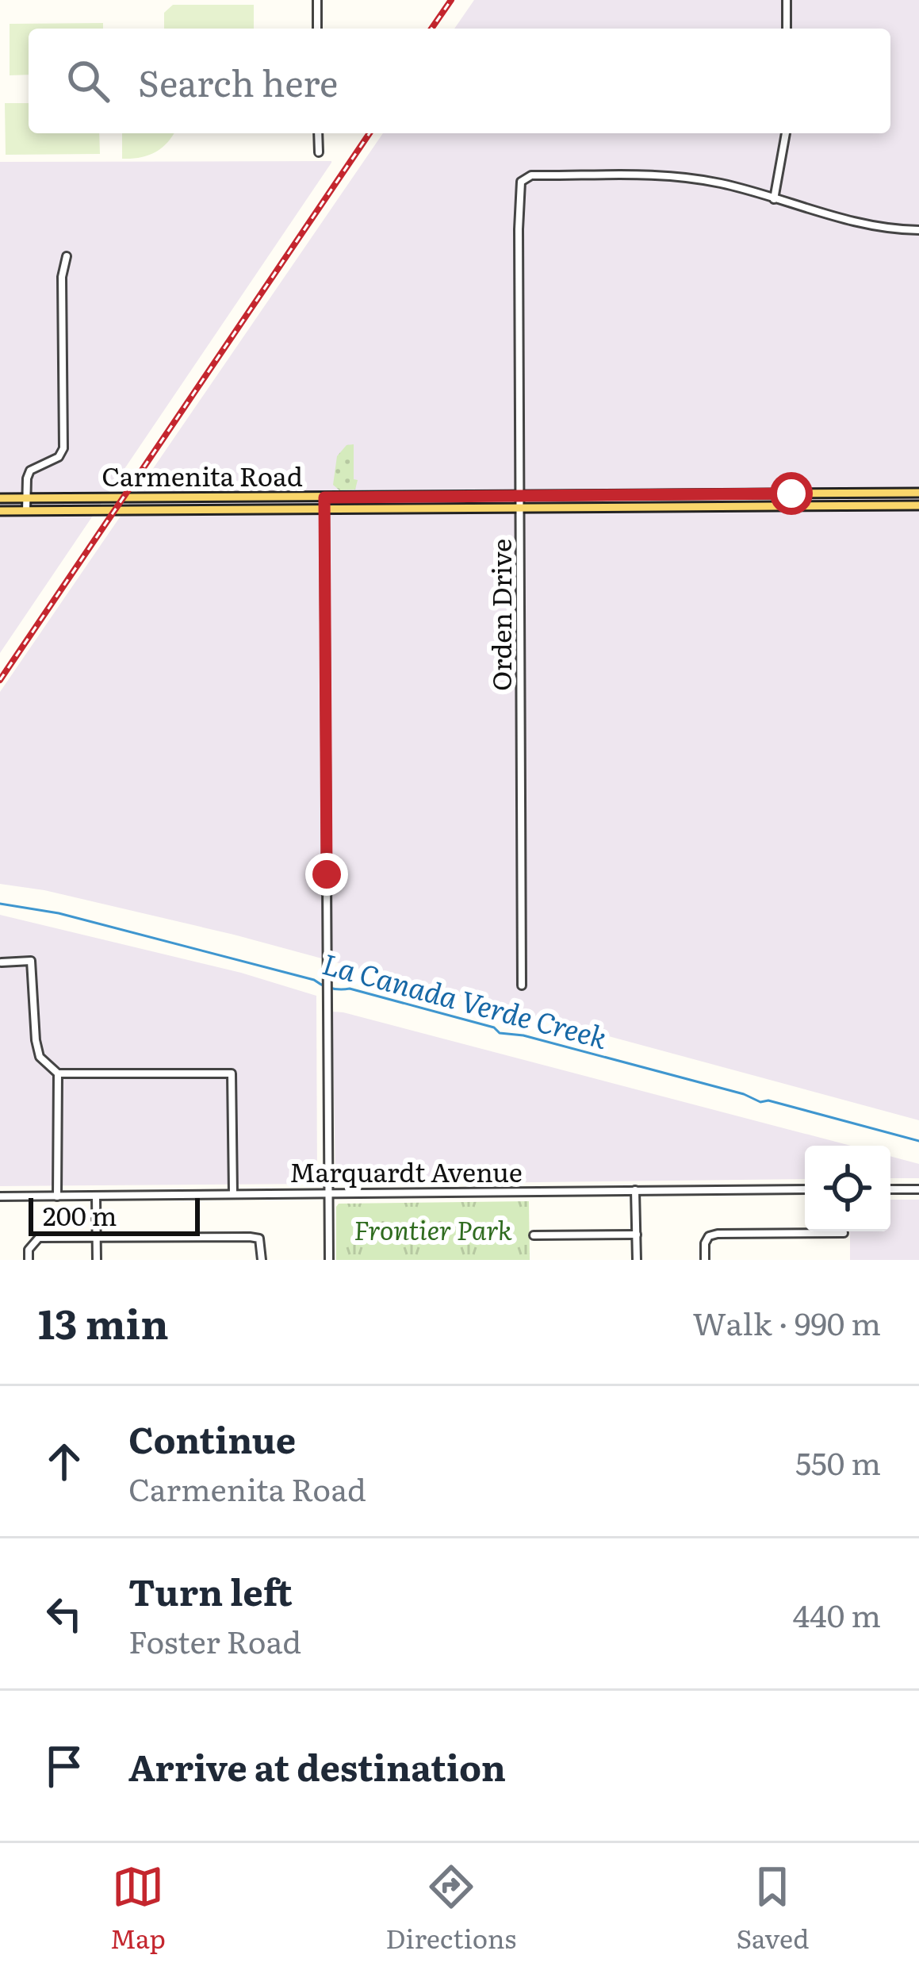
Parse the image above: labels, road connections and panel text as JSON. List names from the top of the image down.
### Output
{
  "streets": {
    "main road": ["Carmenita Road"],
    "street": ["Orden Drive", "Marquardt Avenue"]
  },
  "crossings": [
    ["Carmenita Road", "Orden Drive"]
  ],
  "water": ["La Canada Verde Creek"],
  "parks": ["Frontier Park"],
  "scale_bar": "200 m",
  "page": {
    "search": "Search here",
    "scale": "200 m",
    "heading": ["13 min", "Walk · 990 m"],
    "list": [
      ["Continue", "Carmenita Road", "550 m"],
      ["Turn left", "Foster Road", "440 m"],
      "Arrive at destination"
    ],
    "nav": ["Map", "Directions", "Saved"]
  }
}
